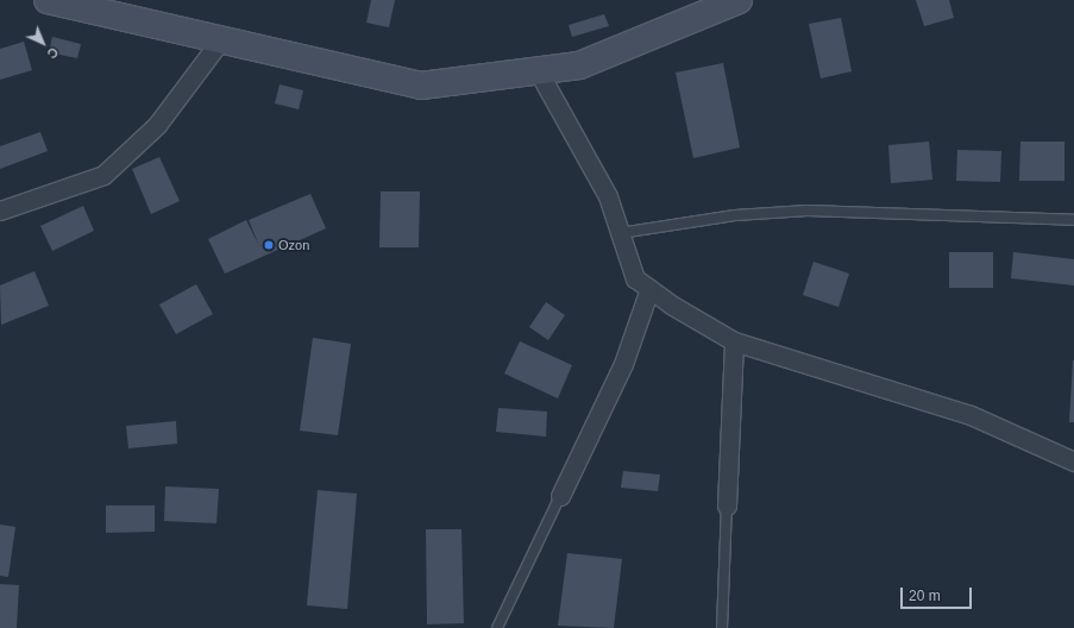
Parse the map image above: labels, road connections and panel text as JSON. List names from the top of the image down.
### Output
{
  "places": ["Ozon"],
  "scale_bar": "20 m",
  "north": "bottom right"
}
